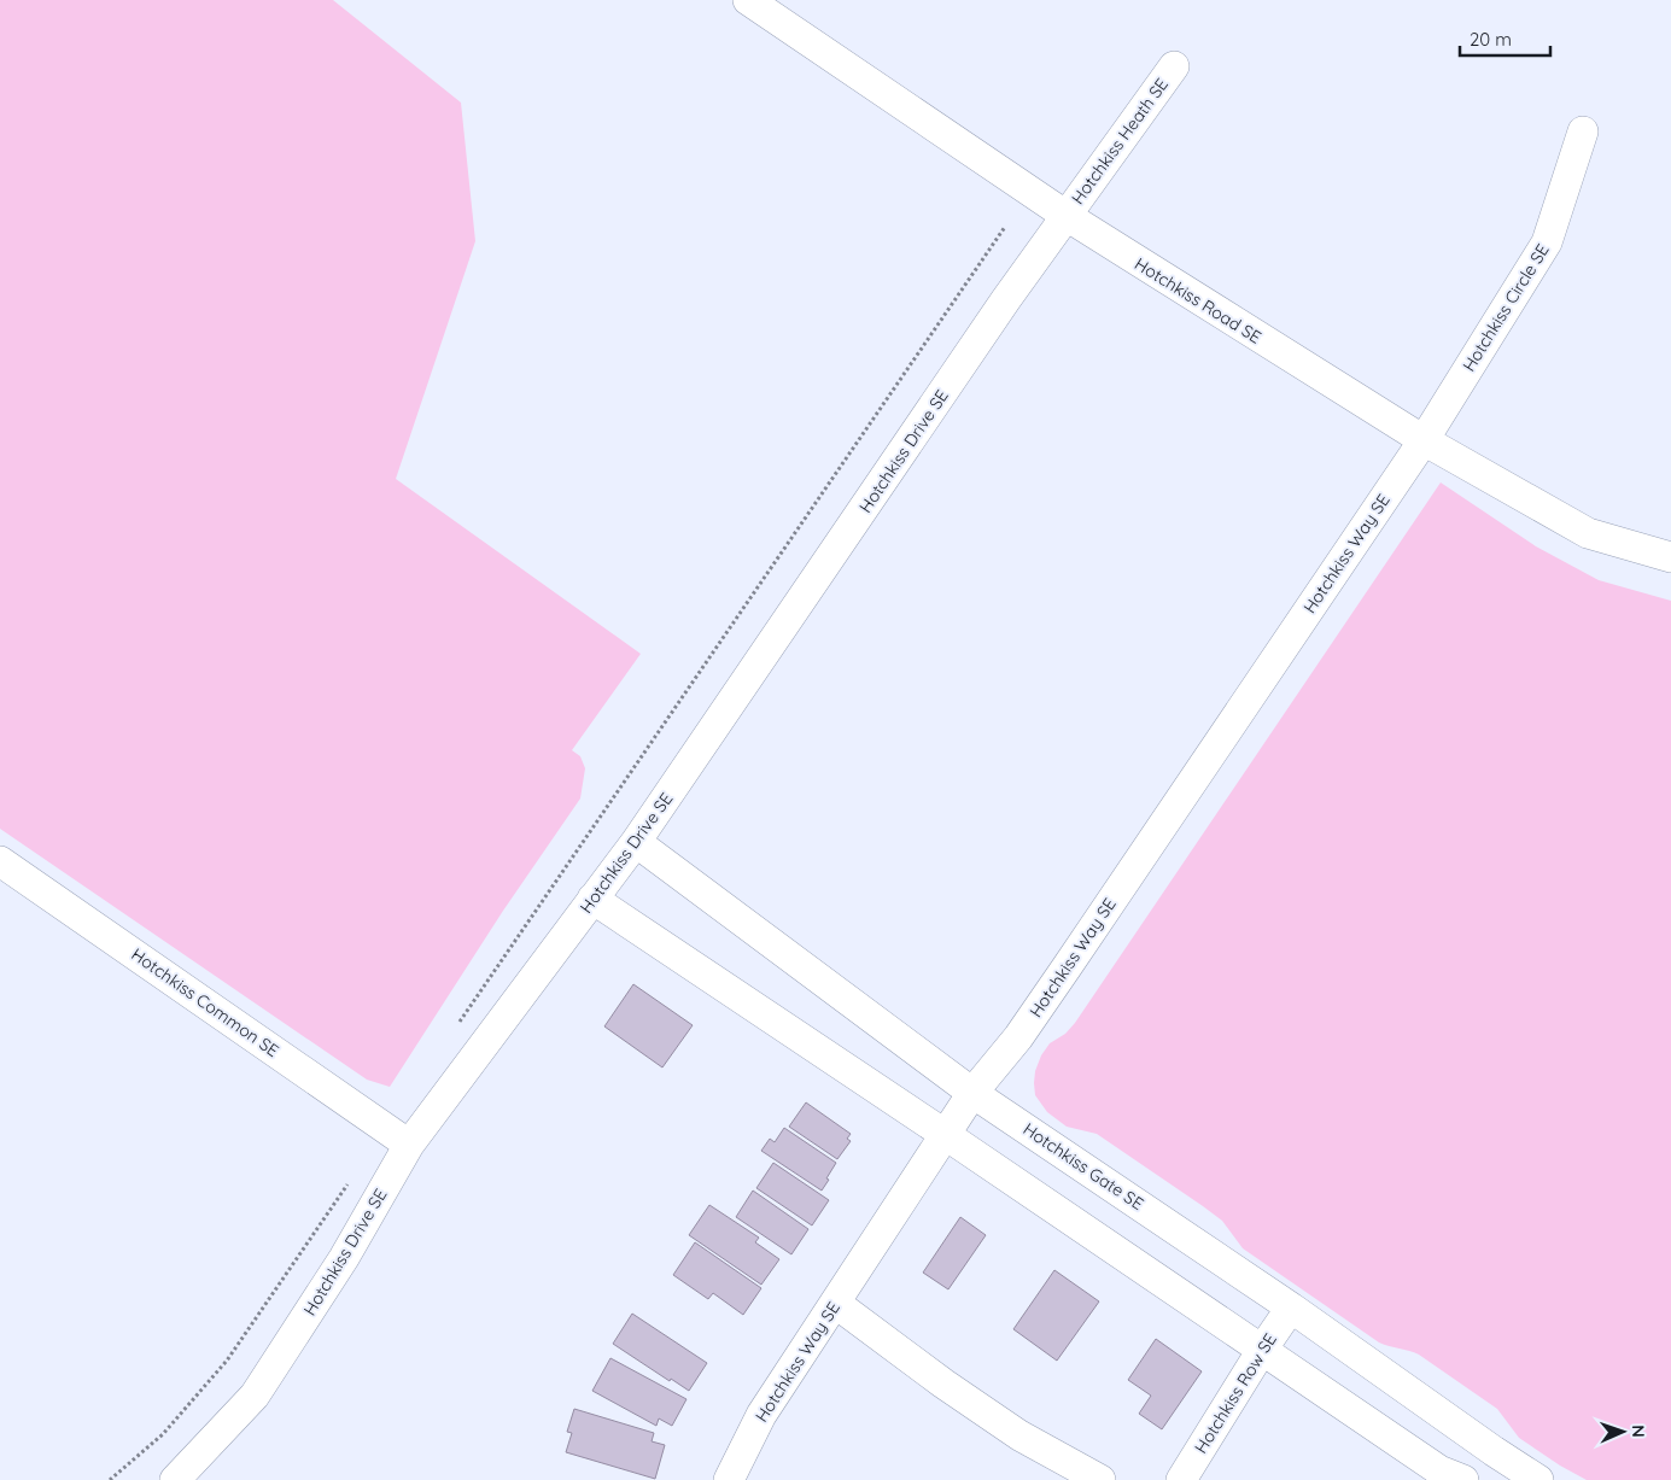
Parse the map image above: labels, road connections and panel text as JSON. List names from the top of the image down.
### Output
{
  "streets": {
    "street": [
      "Hotchkiss Heath SE",
      "Hotchkiss Road SE",
      "Hotchkiss Circle SE",
      "Hotchkiss Drive SE",
      "Hotchkiss Way SE",
      "Hotchkiss Common SE",
      "Hotchkiss Gate SE",
      "Hotchkiss Row SE"
    ]
  },
  "crossings": [
    ["Hotchkiss Heath SE", "Hotchkiss Road SE"],
    ["Hotchkiss Heath SE", "Hotchkiss Drive SE"],
    ["Hotchkiss Road SE", "Hotchkiss Circle SE"],
    ["Hotchkiss Road SE", "Hotchkiss Drive SE"],
    ["Hotchkiss Road SE", "Hotchkiss Way SE"],
    ["Hotchkiss Circle SE", "Hotchkiss Way SE"],
    ["Hotchkiss Drive SE", "Hotchkiss Common SE"],
    ["Hotchkiss Drive SE", "Hotchkiss Gate SE"],
    ["Hotchkiss Way SE", "Hotchkiss Gate SE"],
    ["Hotchkiss Gate SE", "Hotchkiss Row SE"]
  ],
  "scale_bar": "20 m",
  "north": "right"
}
